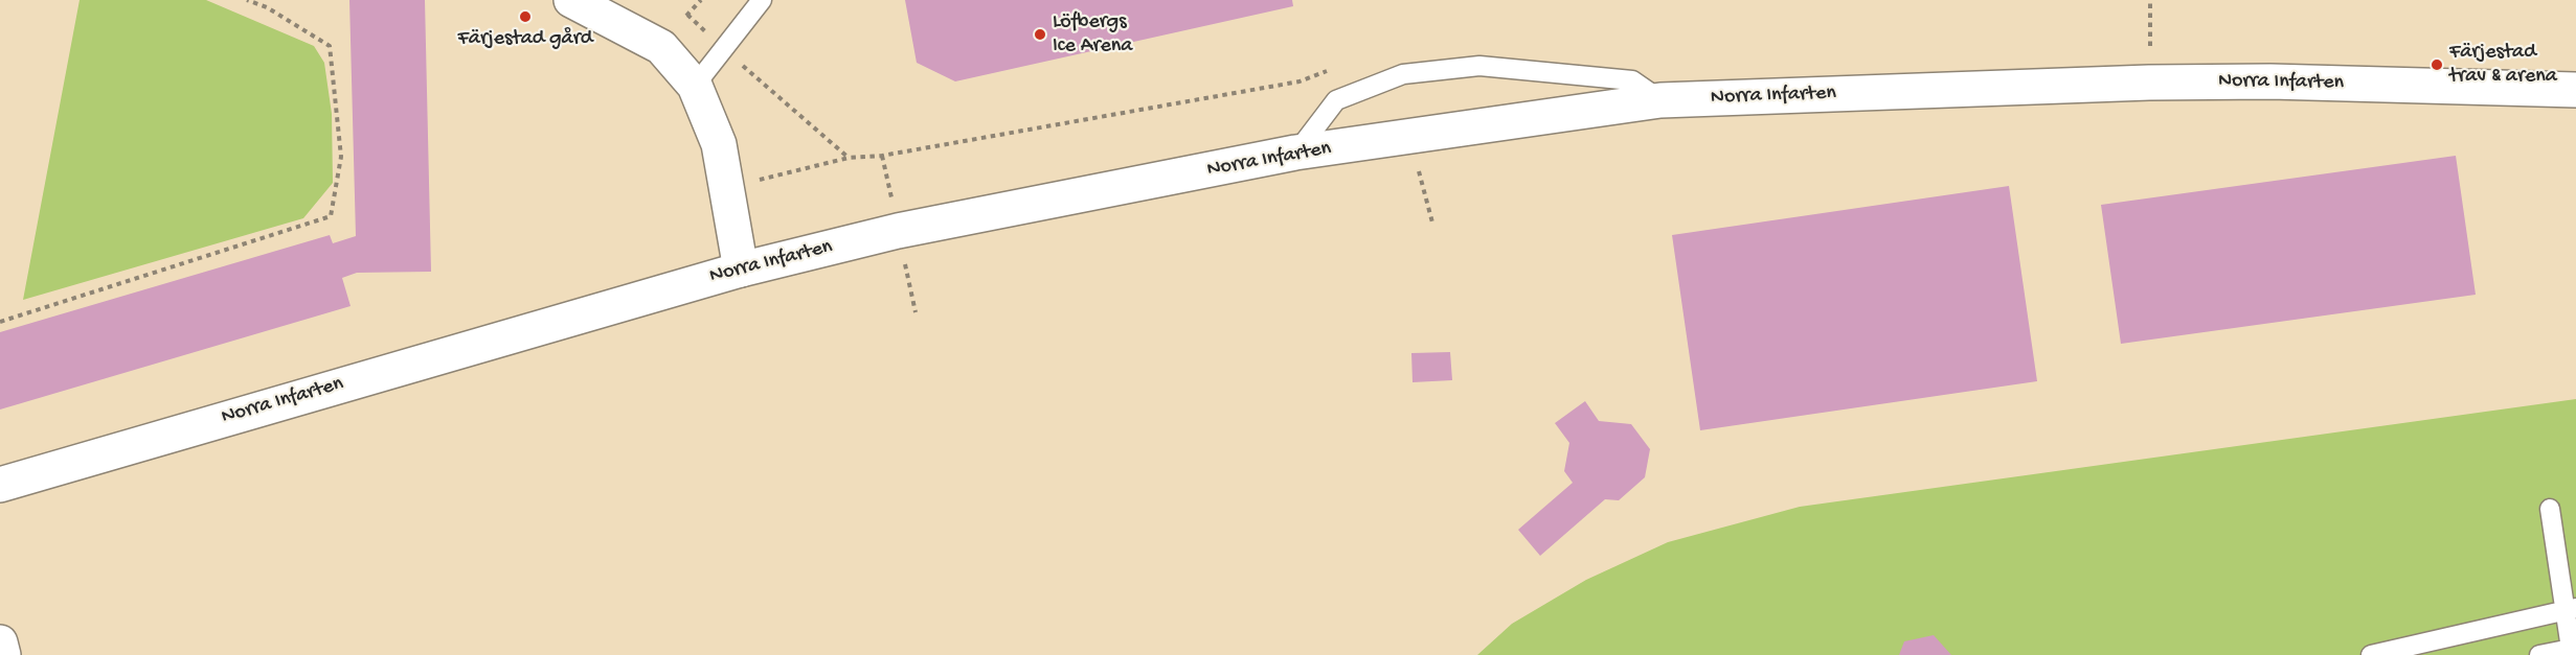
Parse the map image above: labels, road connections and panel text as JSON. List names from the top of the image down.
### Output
{
  "streets": {
    "street": ["Norra Infarten"]
  },
  "places": ["Färjestad gård", "Löfbergs Ice Arena", "Färjestad trav & arena"]
}
